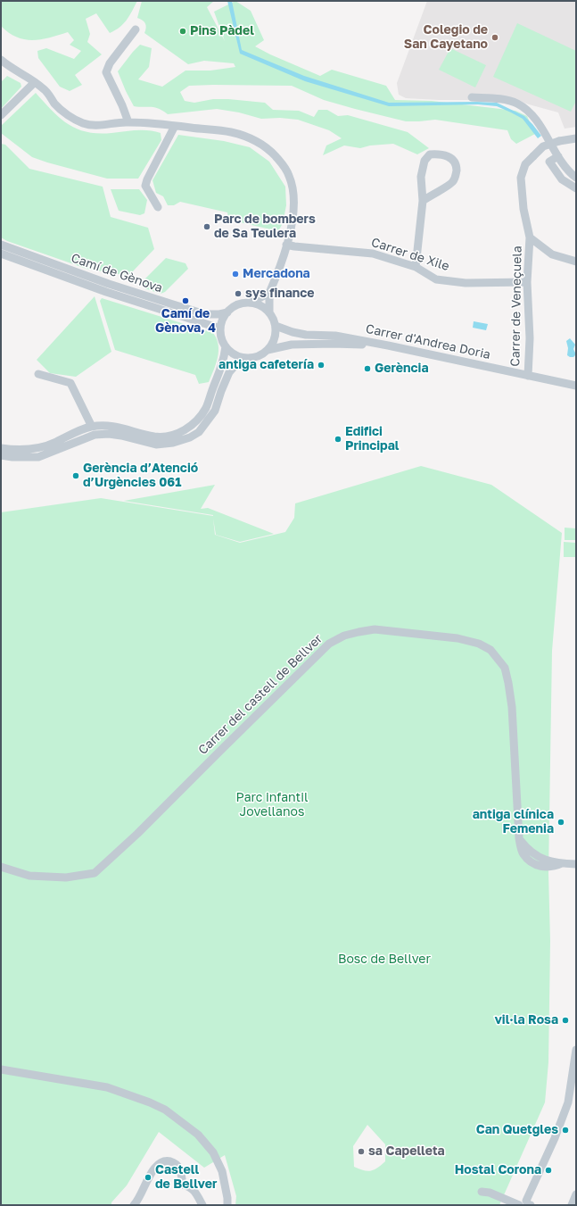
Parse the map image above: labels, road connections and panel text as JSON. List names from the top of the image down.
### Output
{
  "streets": {
    "street": [
      "Carrer de Xile",
      "Camí de Gènova",
      "Carrer de Veneçuela",
      "Carrer d'Andrea Doria",
      "Carrer del castell de Bellver"
    ]
  },
  "crossings": [
    ["Carrer de Xile", "Carrer de Veneçuela"],
    ["Camí de Gènova", "Carrer d'Andrea Doria"],
    ["Carrer de Veneçuela", "Carrer d'Andrea Doria"]
  ],
  "parks": ["Parc infantil Jovellanos", "Bosc de Bellver"],
  "places": [
    "Pins Pàdel",
    "Colegio de San Cayetano",
    "Parc de bombers de Sa Teulera",
    "Mercadona",
    "sys finance",
    "Camí de Gènova, 4",
    "antiga cafetería",
    "Gerència",
    "Edifici Principal",
    "Gerència d’Atenció d’Urgències 061",
    "antiga clínica Femenia",
    "vil·la Rosa",
    "Can Quetgles",
    "sa Capelleta",
    "Hostal Corona",
    "Castell de Bellver"
  ]
}
